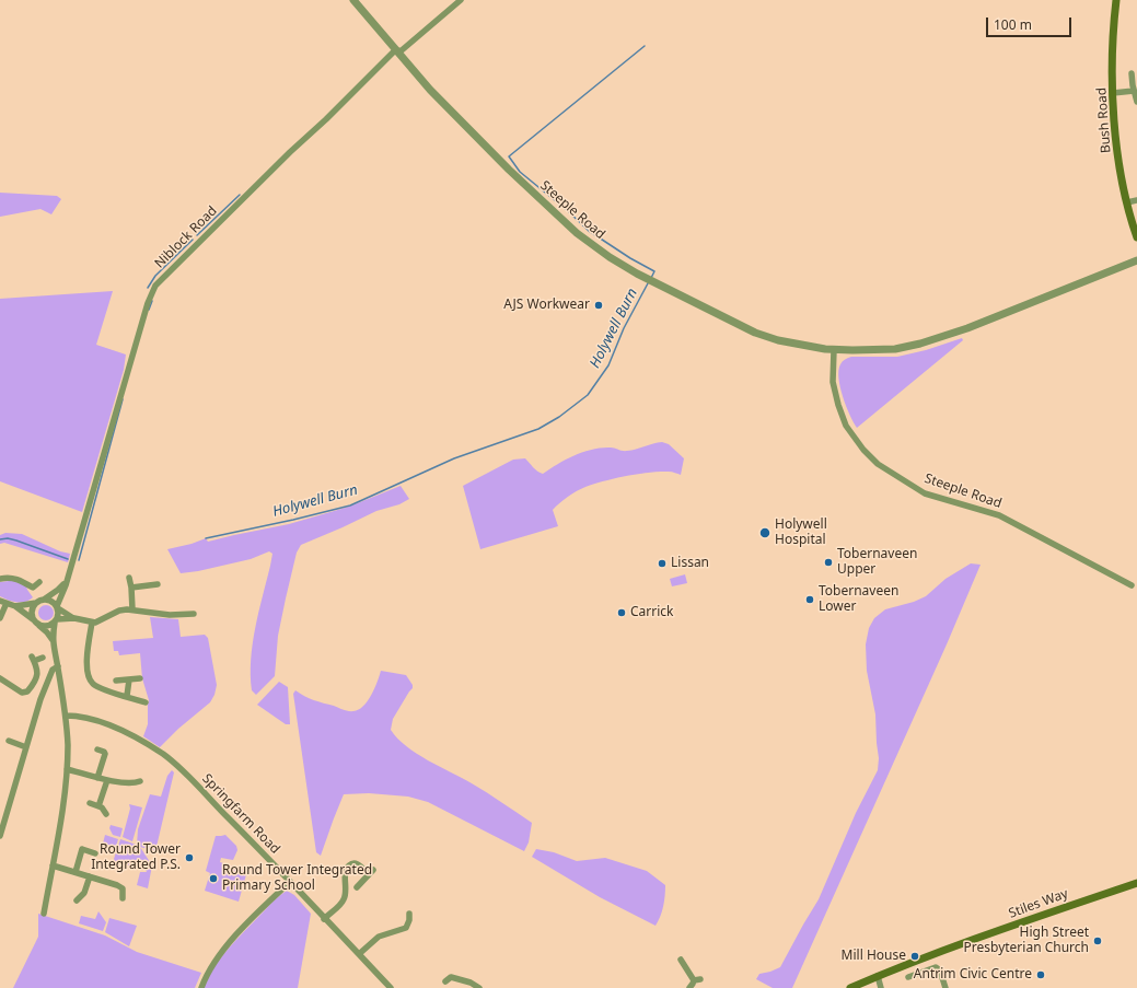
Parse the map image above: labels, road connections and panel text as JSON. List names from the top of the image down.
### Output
{
  "streets": {
    "main road": ["Bush Road", "Stiles Way"],
    "street": ["Steeple Road", "Niblock Road", "Springfarm Road"]
  },
  "crossings": [
    ["Steeple Road", "Niblock Road"]
  ],
  "water": ["Holywell Burn"],
  "places": [
    "AJS Workwear",
    "Holywell Hospital",
    "Tobernaveen Upper",
    "Lissan",
    "Tobernaveen Lower",
    "Carrick",
    "Round Tower Integrated P.S.",
    "Round Tower Integrated Primary School",
    "High Street Presbyterian Church",
    "Mill House",
    "Antrim Civic Centre"
  ],
  "scale_bar": "100 m"
}
